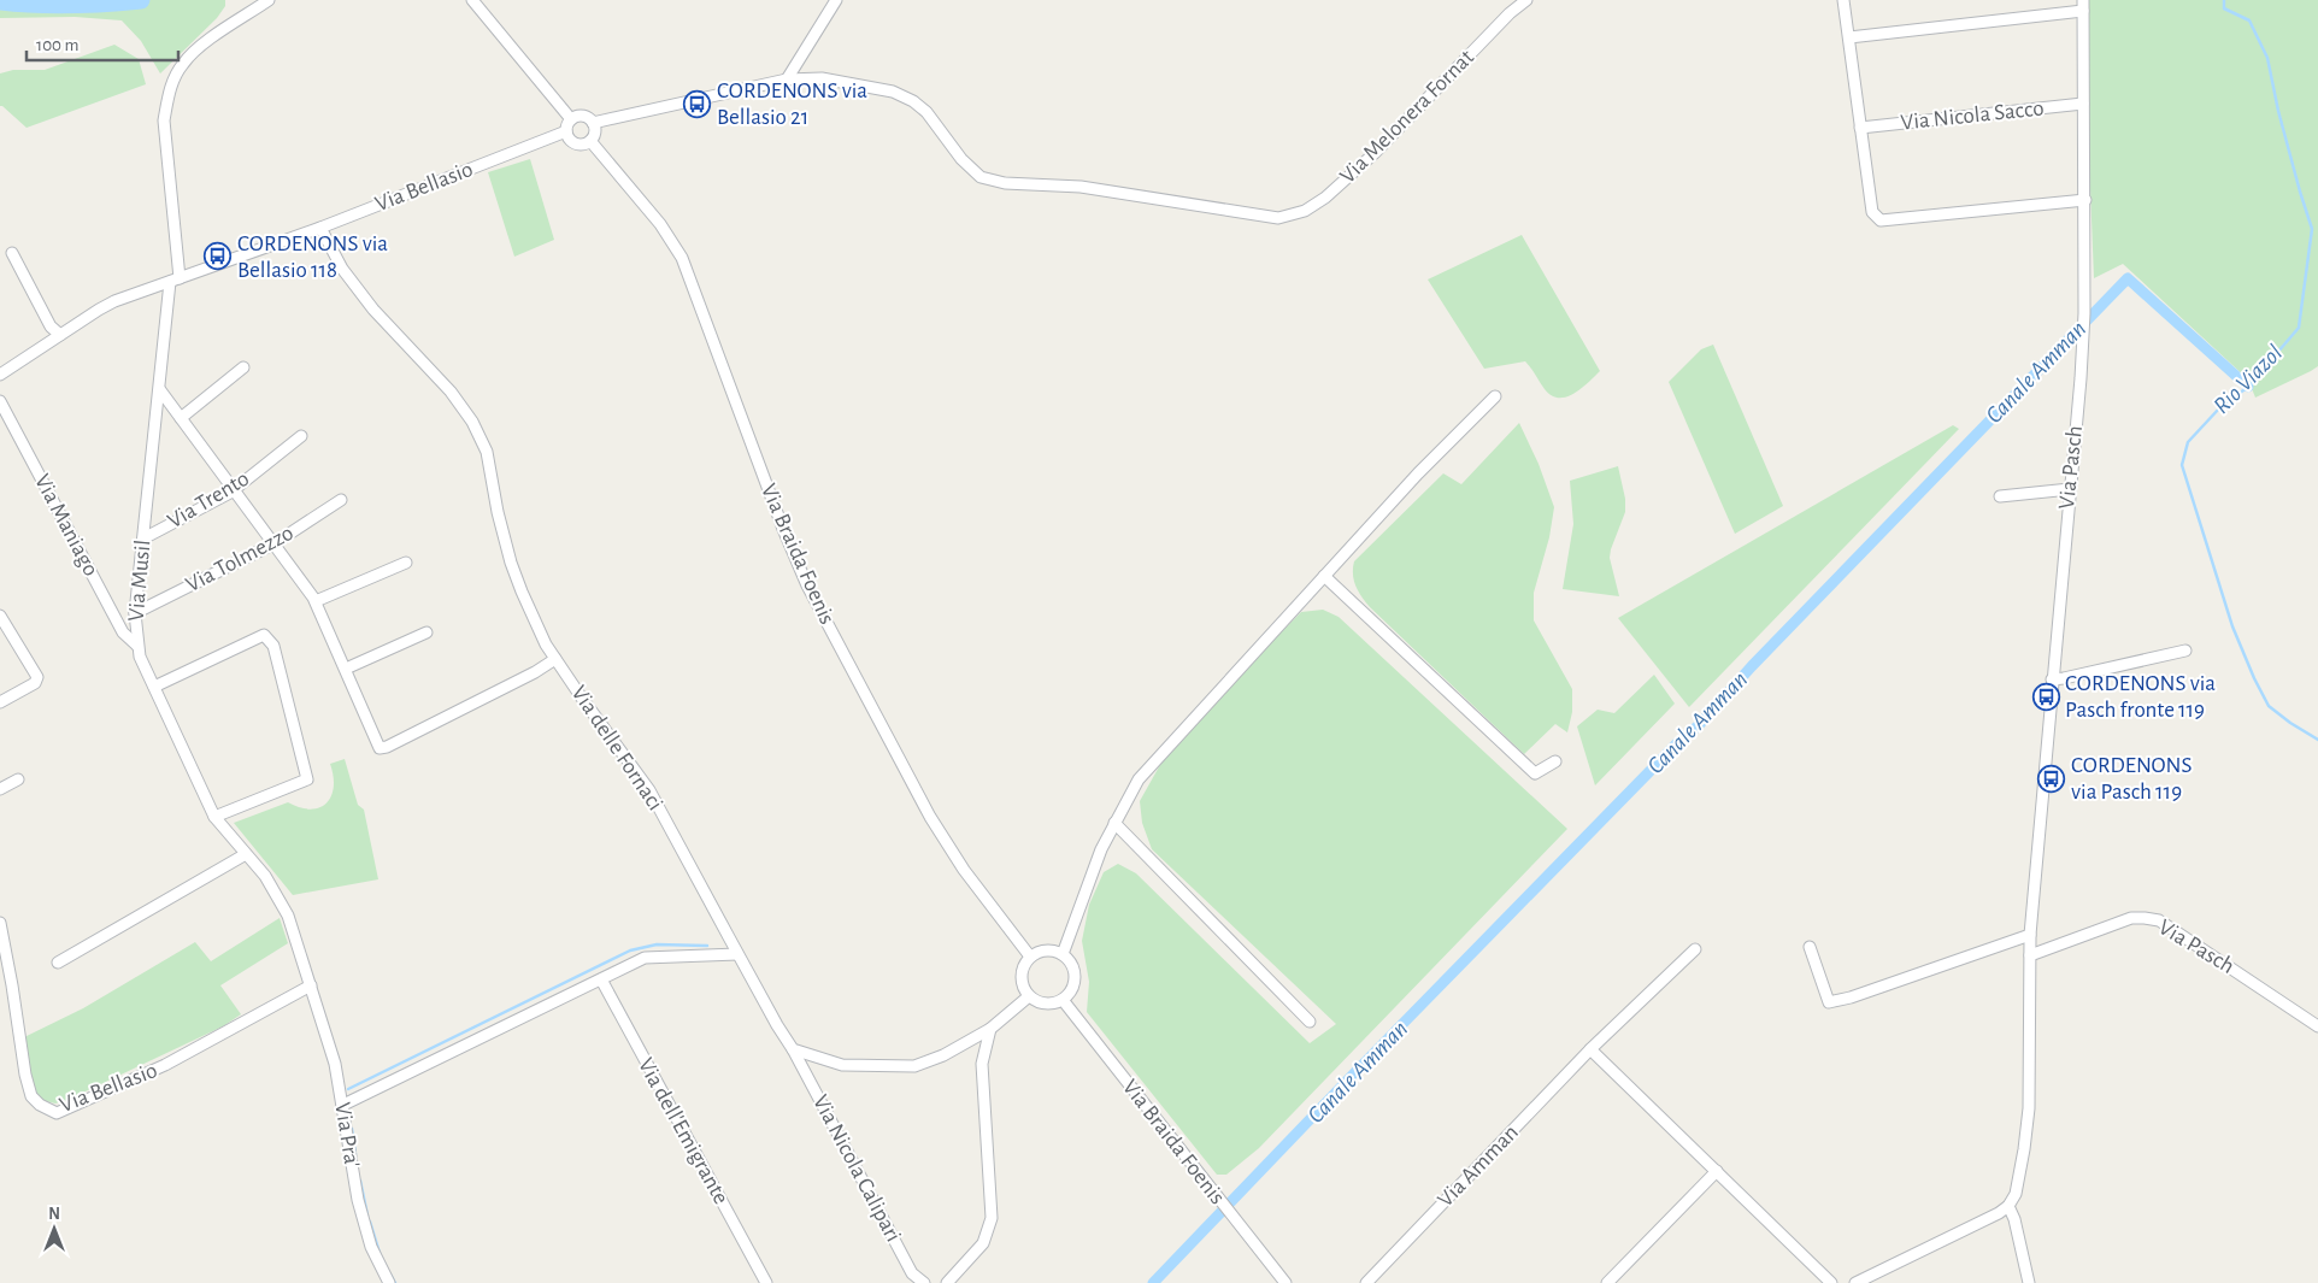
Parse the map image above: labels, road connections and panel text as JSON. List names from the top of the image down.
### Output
{
  "streets": {
    "street": [
      "Via Nicola Sacco",
      "Via Melonera Fornat",
      "Via Bellasio",
      "Via Pasch",
      "Via Trento",
      "Via Maniago",
      "Via Braida Foenis",
      "Via Tolmezzo",
      "Via Musil",
      "Via delle Fornaci",
      "Via dell'Emigrante",
      "Via Pra'",
      "Via Amman",
      "Via Nicola Calipari"
    ]
  },
  "crossings": [
    ["Via Nicola Sacco", "Via Pasch"],
    ["Via Bellasio", "Via Braida Foenis"],
    ["Via Bellasio", "Via Musil"],
    ["Via Bellasio", "Via delle Fornaci"],
    ["Via Bellasio", "Via Pra'"],
    ["Via Trento", "Via Musil"],
    ["Via Maniago", "Via Musil"],
    ["Via Tolmezzo", "Via Musil"],
    ["Via Musil", "Via Pra'"],
    ["Via delle Fornaci", "Via Nicola Calipari"]
  ],
  "water": ["Canale Amman", "Rio Viazol"],
  "places": {
    "bus stop": [
      "CORDENONS via Bellasio 21",
      "CORDENONS via Bellasio 118",
      "CORDENONS via Pasch fronte 119",
      "CORDENONS via Pasch 119"
    ]
  },
  "scale_bar": "100 m",
  "north": "top"
}
